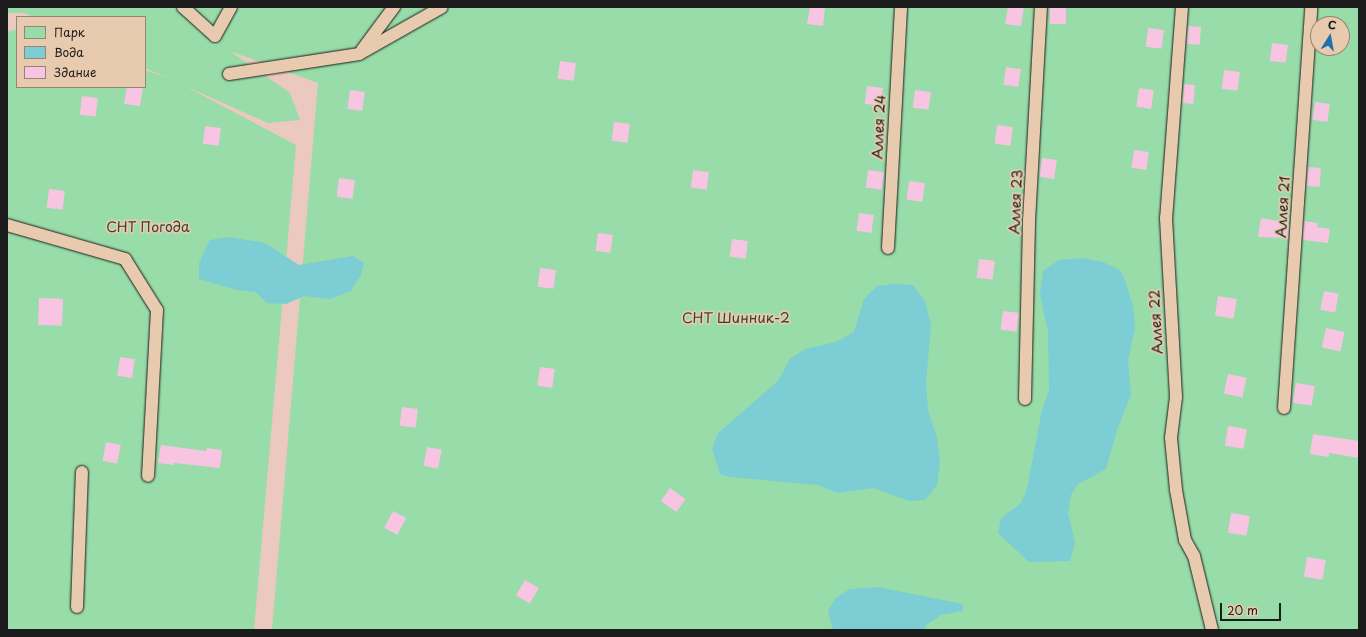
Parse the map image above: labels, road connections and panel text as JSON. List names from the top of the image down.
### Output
{
  "streets": {
    "lane": [
      "Аллея 24",
      "Аллея 23",
      "Аллея 21",
      "Аллея 22"
    ]
  },
  "parks": ["СНТ Погода", "СНТ Шинник-2"],
  "legend": ["Парк", "Вода", "Здание"],
  "scale_bar": "20 m",
  "north": "top"
}
